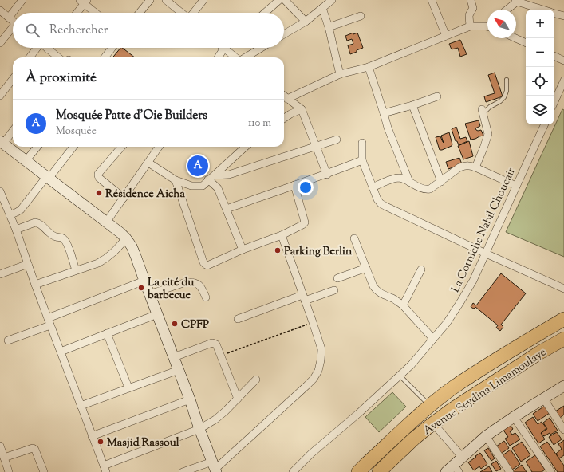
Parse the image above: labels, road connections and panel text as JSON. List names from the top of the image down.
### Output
{
  "streets": {
    "highway": ["Avenue Seydina Limamoulaye"],
    "street": ["La Corniche Nabil Choucair"]
  },
  "places": [
    "Résidence Aicha",
    "Parking Berlin",
    "La cité du barbecue",
    "CPFP",
    "Masjid Rassoul"
  ],
  "north": "top left",
  "page": {
    "map_buttons": ["+", "−"],
    "search": "Rechercher",
    "heading": "À proximité",
    "list": [
      {
        "mark": "A",
        "name": "Mosquée Patte d'Oie Builders",
        "note": "Mosquée",
        "value": "110 m"
      }
    ],
    "pins": "A"
  }
}
